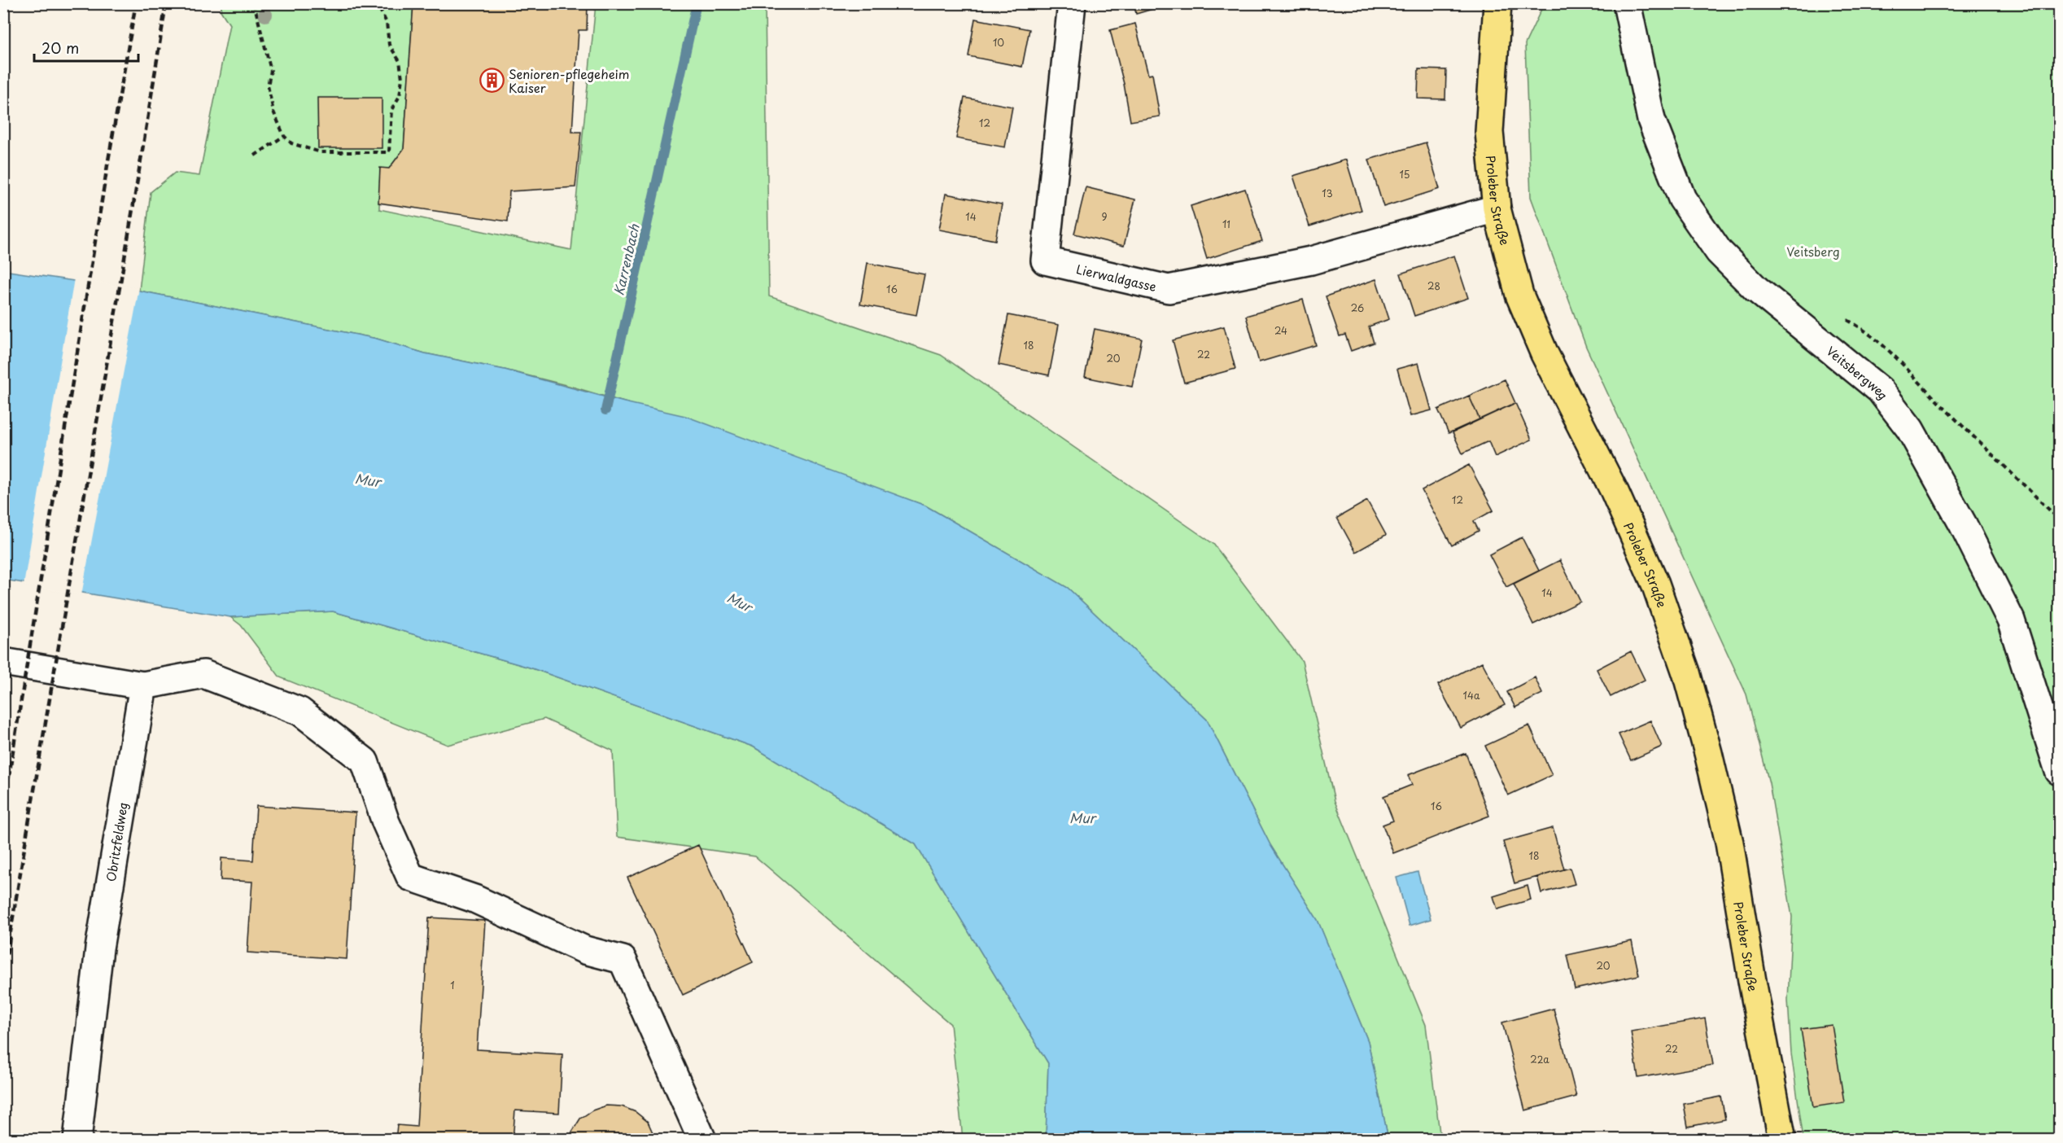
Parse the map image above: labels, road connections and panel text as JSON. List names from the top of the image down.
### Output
{
  "streets": {
    "main road": ["Proleber Straße"],
    "street": ["Lierwaldgasse", "Veitsbergweg", "Obritzfeldweg"]
  },
  "crossings": [
    ["Proleber Straße", "Lierwaldgasse"]
  ],
  "water": ["Karrenbach", "Mur"],
  "parks": ["Veitsberg"],
  "places": {
    "building": ["Senioren-pflegeheim Kaiser"]
  },
  "house_numbers": [
    "10",
    "12",
    "15",
    "13",
    "14",
    "9",
    "11",
    "28",
    "16",
    "26",
    "24",
    "18",
    "22",
    "20",
    "12",
    "14",
    "14a",
    "16",
    "18",
    "20",
    "1",
    "22",
    "22a"
  ],
  "scale_bar": "20 m"
}
